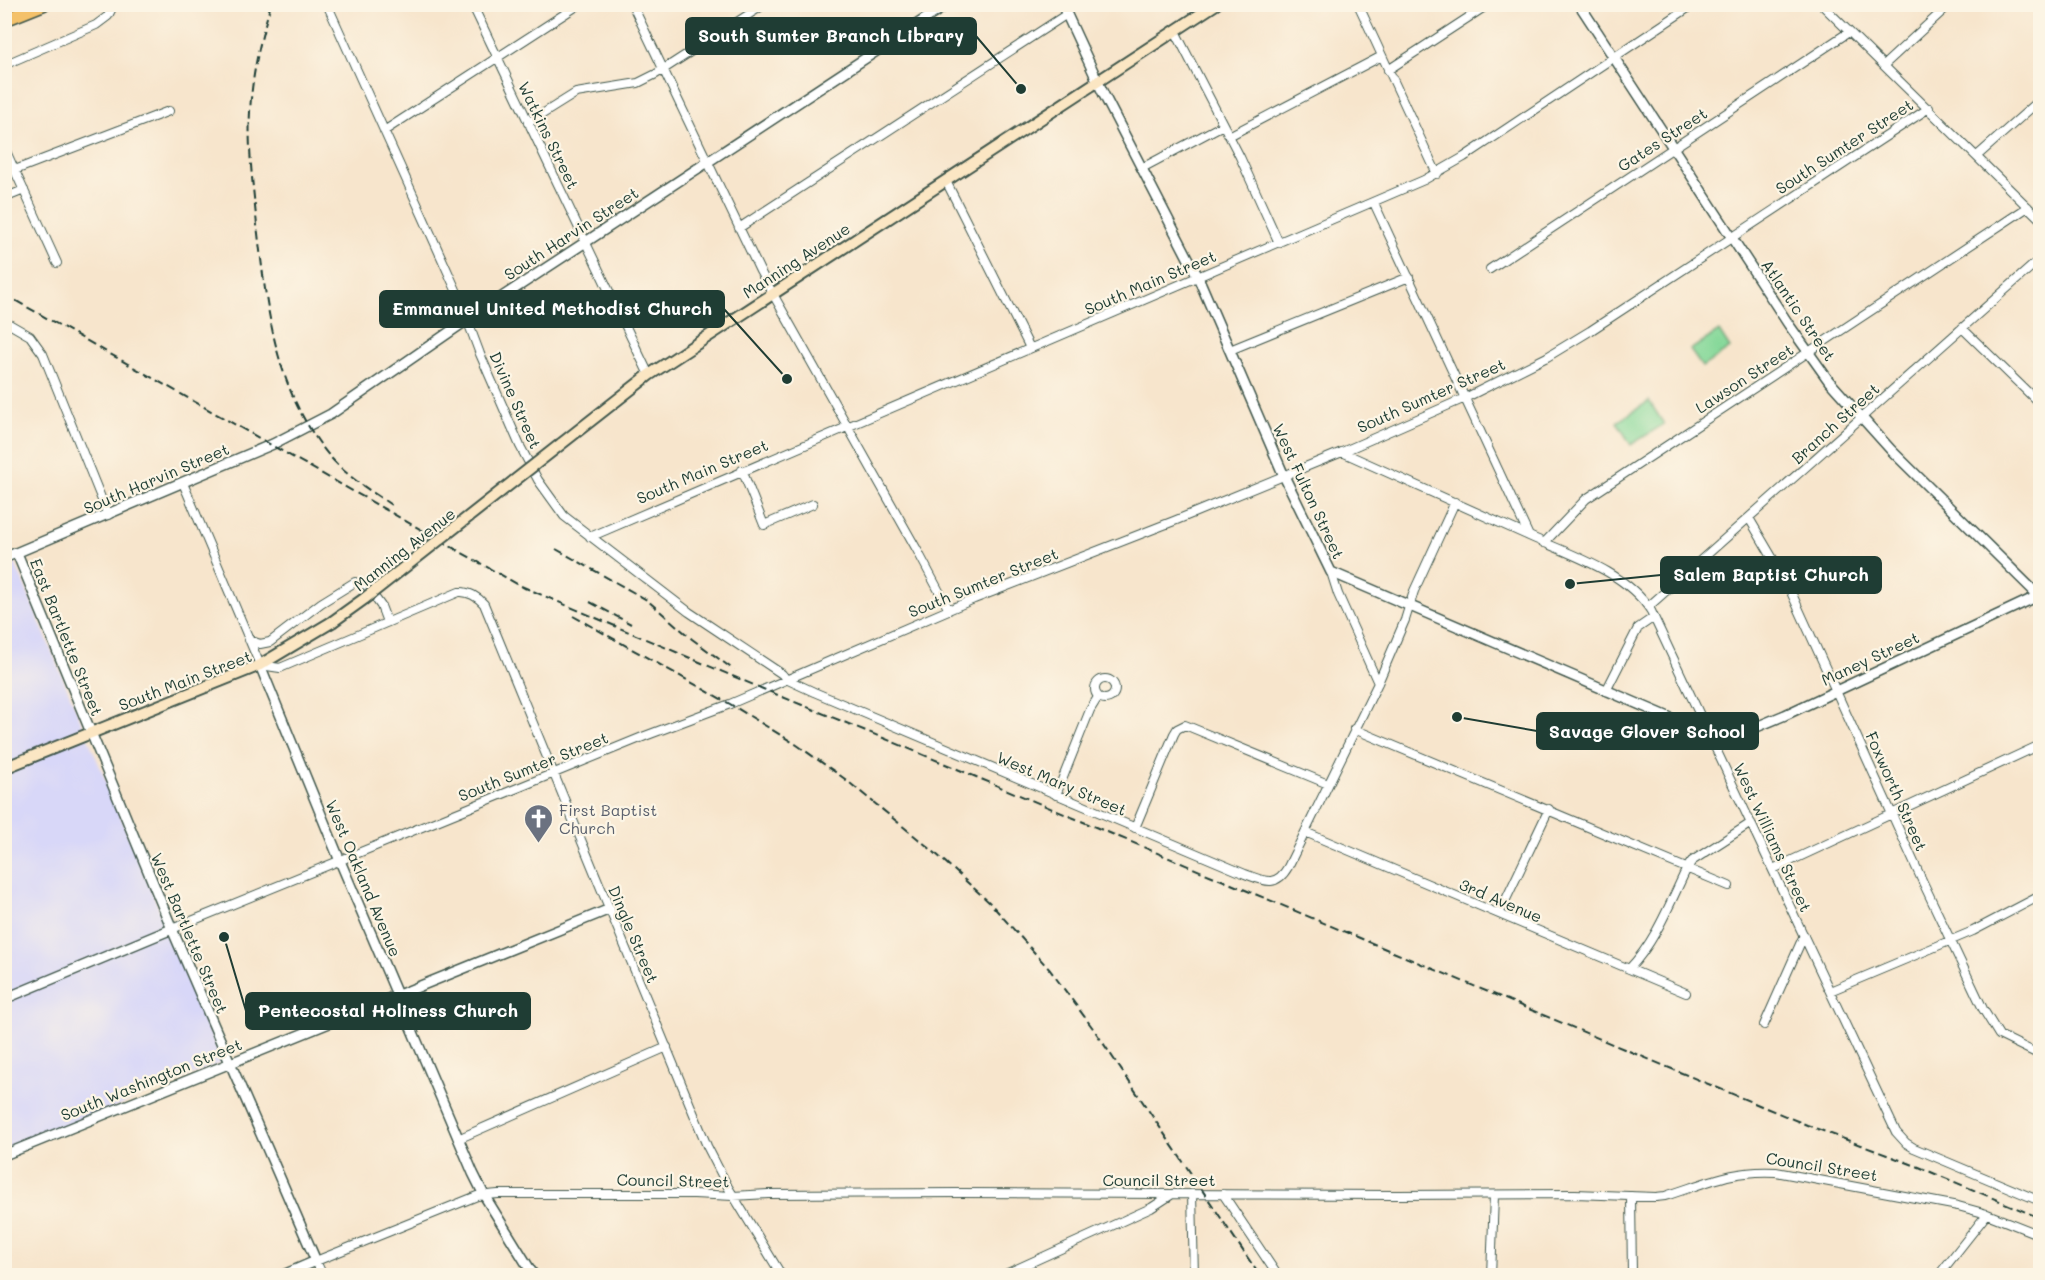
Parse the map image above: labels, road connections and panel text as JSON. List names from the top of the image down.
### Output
{
  "streets": {
    "main road": ["Manning Avenue", "South Main Street"],
    "street": [
      "Watkins Street",
      "Gates Street",
      "South Sumter Street",
      "South Harvin Street",
      "Atlantic Street",
      "Lawson Street",
      "Divine Street",
      "Branch Street",
      "West Fulton Street",
      "East Bartlette Street",
      "Maney Street",
      "West Mary Street",
      "Foxworth Street",
      "West Williams Street",
      "West Oakland Avenue",
      "3rd Avenue",
      "West Bartlette Street",
      "Dingle Street",
      "South Washington Street",
      "Council Street"
    ]
  },
  "crossings": [
    ["Watkins Street", "South Harvin Street"],
    ["Watkins Street", "Manning Avenue"],
    ["Gates Street", "Atlantic Street"],
    ["South Sumter Street", "Atlantic Street"],
    ["South Sumter Street", "Divine Street"],
    ["South Sumter Street", "West Fulton Street"],
    ["South Sumter Street", "West Mary Street"],
    ["South Sumter Street", "West Williams Street"],
    ["South Sumter Street", "West Oakland Avenue"],
    ["South Sumter Street", "West Bartlette Street"],
    ["South Sumter Street", "Dingle Street"],
    ["South Harvin Street", "Divine Street"],
    ["South Harvin Street", "East Bartlette Street"],
    ["South Harvin Street", "West Oakland Avenue"],
    ["Manning Avenue", "South Main Street"],
    ["Manning Avenue", "West Fulton Street"],
    ["Manning Avenue", "West Oakland Avenue"],
    ["South Main Street", "Atlantic Street"],
    ["South Main Street", "Divine Street"],
    ["South Main Street", "West Fulton Street"],
    ["South Main Street", "East Bartlette Street"],
    ["South Main Street", "West Oakland Avenue"],
    ["South Main Street", "West Bartlette Street"],
    ["South Main Street", "Dingle Street"],
    ["Atlantic Street", "Lawson Street"],
    ["Atlantic Street", "Branch Street"],
    ["Atlantic Street", "Maney Street"],
    ["Lawson Street", "West Williams Street"],
    ["Divine Street", "West Mary Street"],
    ["Branch Street", "Foxworth Street"],
    ["Branch Street", "West Williams Street"],
    ["West Fulton Street", "Maney Street"],
    ["West Fulton Street", "West Mary Street"],
    ["West Fulton Street", "West Williams Street"],
    ["East Bartlette Street", "West Bartlette Street"],
    ["Maney Street", "Foxworth Street"],
    ["Maney Street", "West Williams Street"],
    ["West Mary Street", "West Williams Street"],
    ["West Mary Street", "3rd Avenue"],
    ["West Oakland Avenue", "South Washington Street"],
    ["West Oakland Avenue", "Council Street"],
    ["West Bartlette Street", "South Washington Street"],
    ["West Bartlette Street", "Council Street"],
    ["Dingle Street", "South Washington Street"],
    ["Dingle Street", "Council Street"]
  ],
  "places": {
    "other": [
      "South Sumter Branch Library",
      "Emmanuel United Methodist Church",
      "Salem Baptist Church",
      "Savage Glover School",
      "Pentecostal Holiness Church"
    ],
    "church": ["First Baptist Church"]
  }
}
